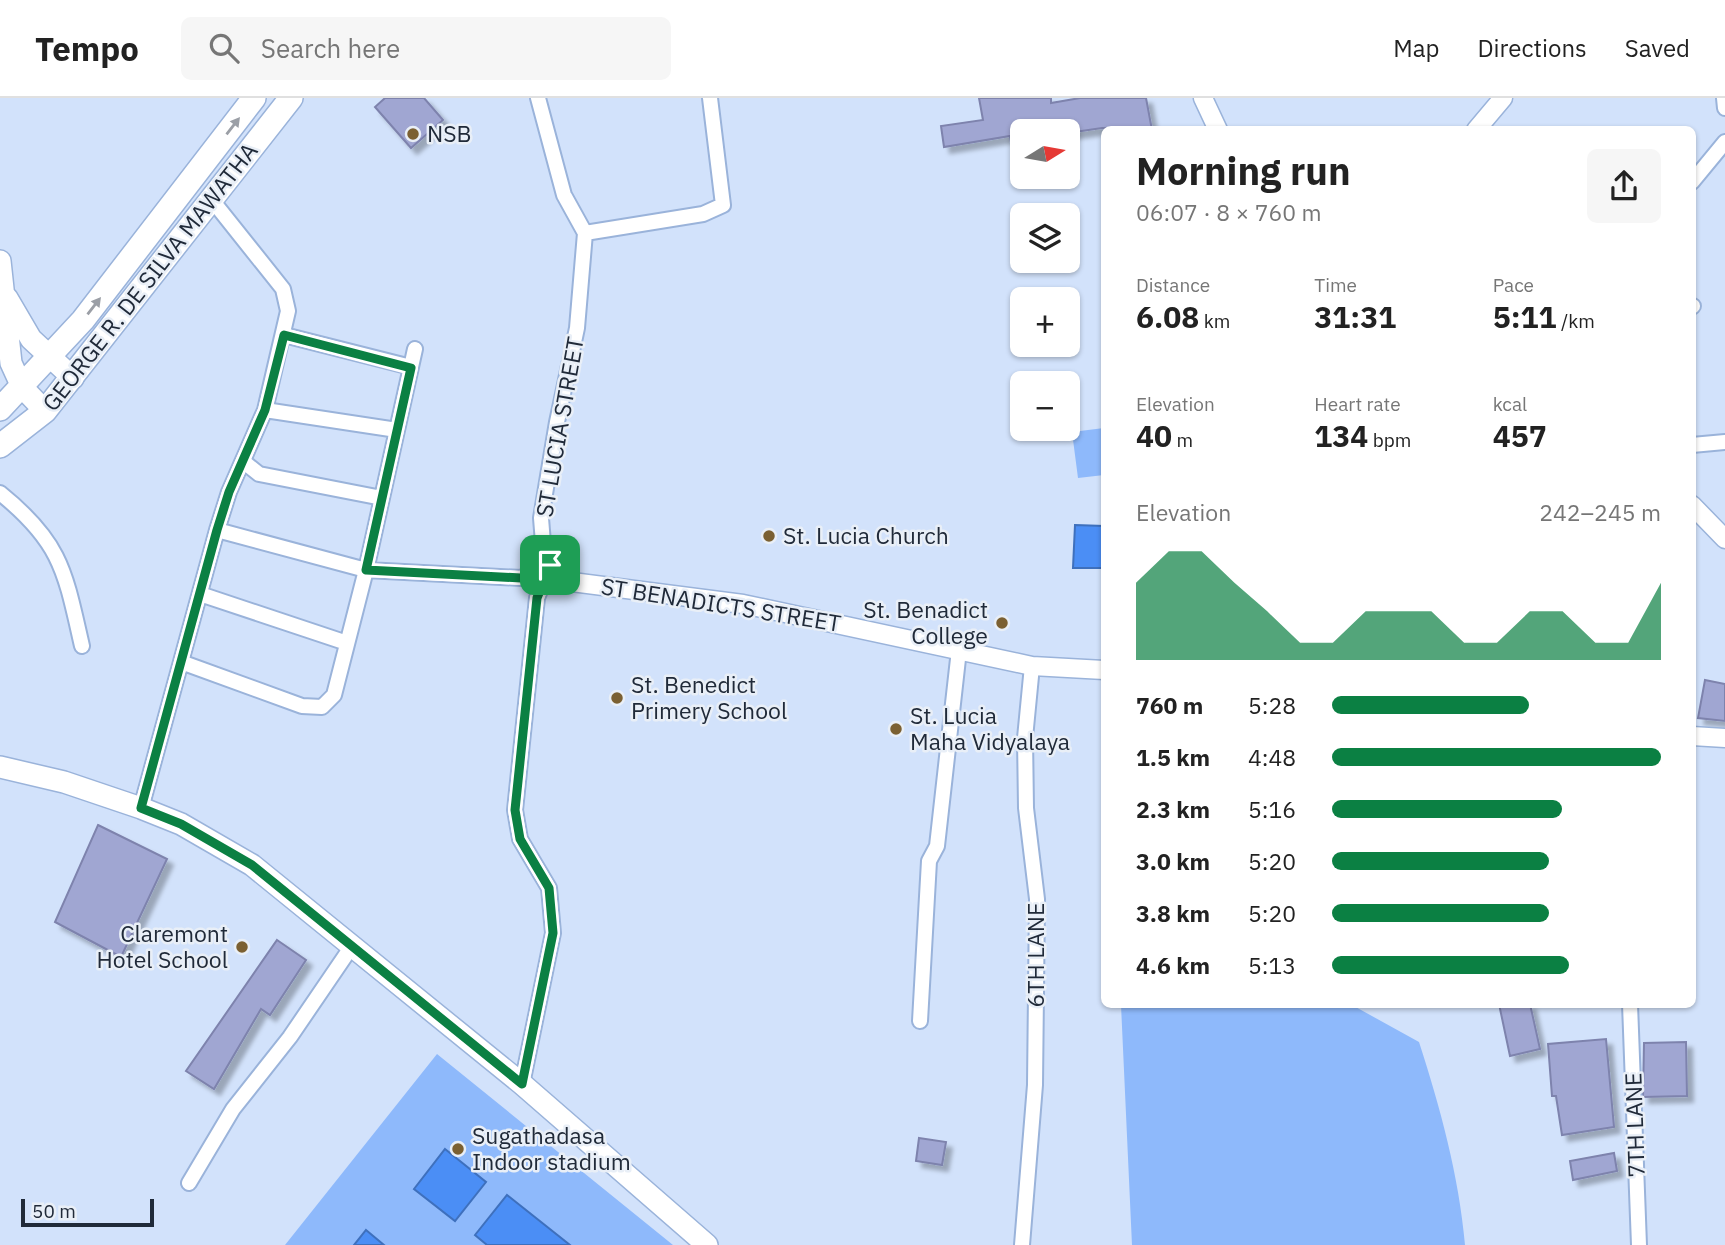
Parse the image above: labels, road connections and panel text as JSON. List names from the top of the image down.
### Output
{
  "streets": {
    "main road": ["GEORGE R. DE SILVA MAWATHA"],
    "street": [
      "ST LUCIA STREET",
      "ST BENADICTS STREET",
      "6TH LANE",
      "7TH LANE"
    ]
  },
  "crossings": [
    ["ST LUCIA STREET", "ST BENADICTS STREET"],
    ["ST BENADICTS STREET", "6TH LANE"]
  ],
  "places": [
    "NSB",
    "St. Lucia Church",
    "St. Benadict College",
    "St. Benedict Primery School",
    "St. Lucia Maha Vidyalaya",
    "Claremont Hotel School",
    "Sugathadasa Indoor stadium"
  ],
  "scale_bar": "50 m",
  "north": "right",
  "page": {
    "header": "Tempo",
    "search": "Search here",
    "nav": ["Map", "Directions", "Saved"],
    "map_buttons": ["+", "−"],
    "heading": ["Morning run", "06:07 · 8 × 760 m"],
    "stats": [
      ["Distance", "6.08 km"],
      ["Time", "31:31"],
      ["Pace", "5:11 /km"],
      ["Elevation", "40 m"],
      ["Heart rate", "134 bpm"],
      ["kcal", "457"]
    ],
    "chart": ["Elevation", "242–245 m"],
    "list": [
      {
        "name": "760 m",
        "note": "5:28"
      },
      {
        "name": "1.5 km",
        "note": "4:48"
      },
      {
        "name": "2.3 km",
        "note": "5:16"
      },
      {
        "name": "3.0 km",
        "note": "5:20"
      },
      {
        "name": "3.8 km",
        "note": "5:20"
      },
      {
        "name": "4.6 km",
        "note": "5:13"
      }
    ],
    "scale": "50 m"
  }
}
